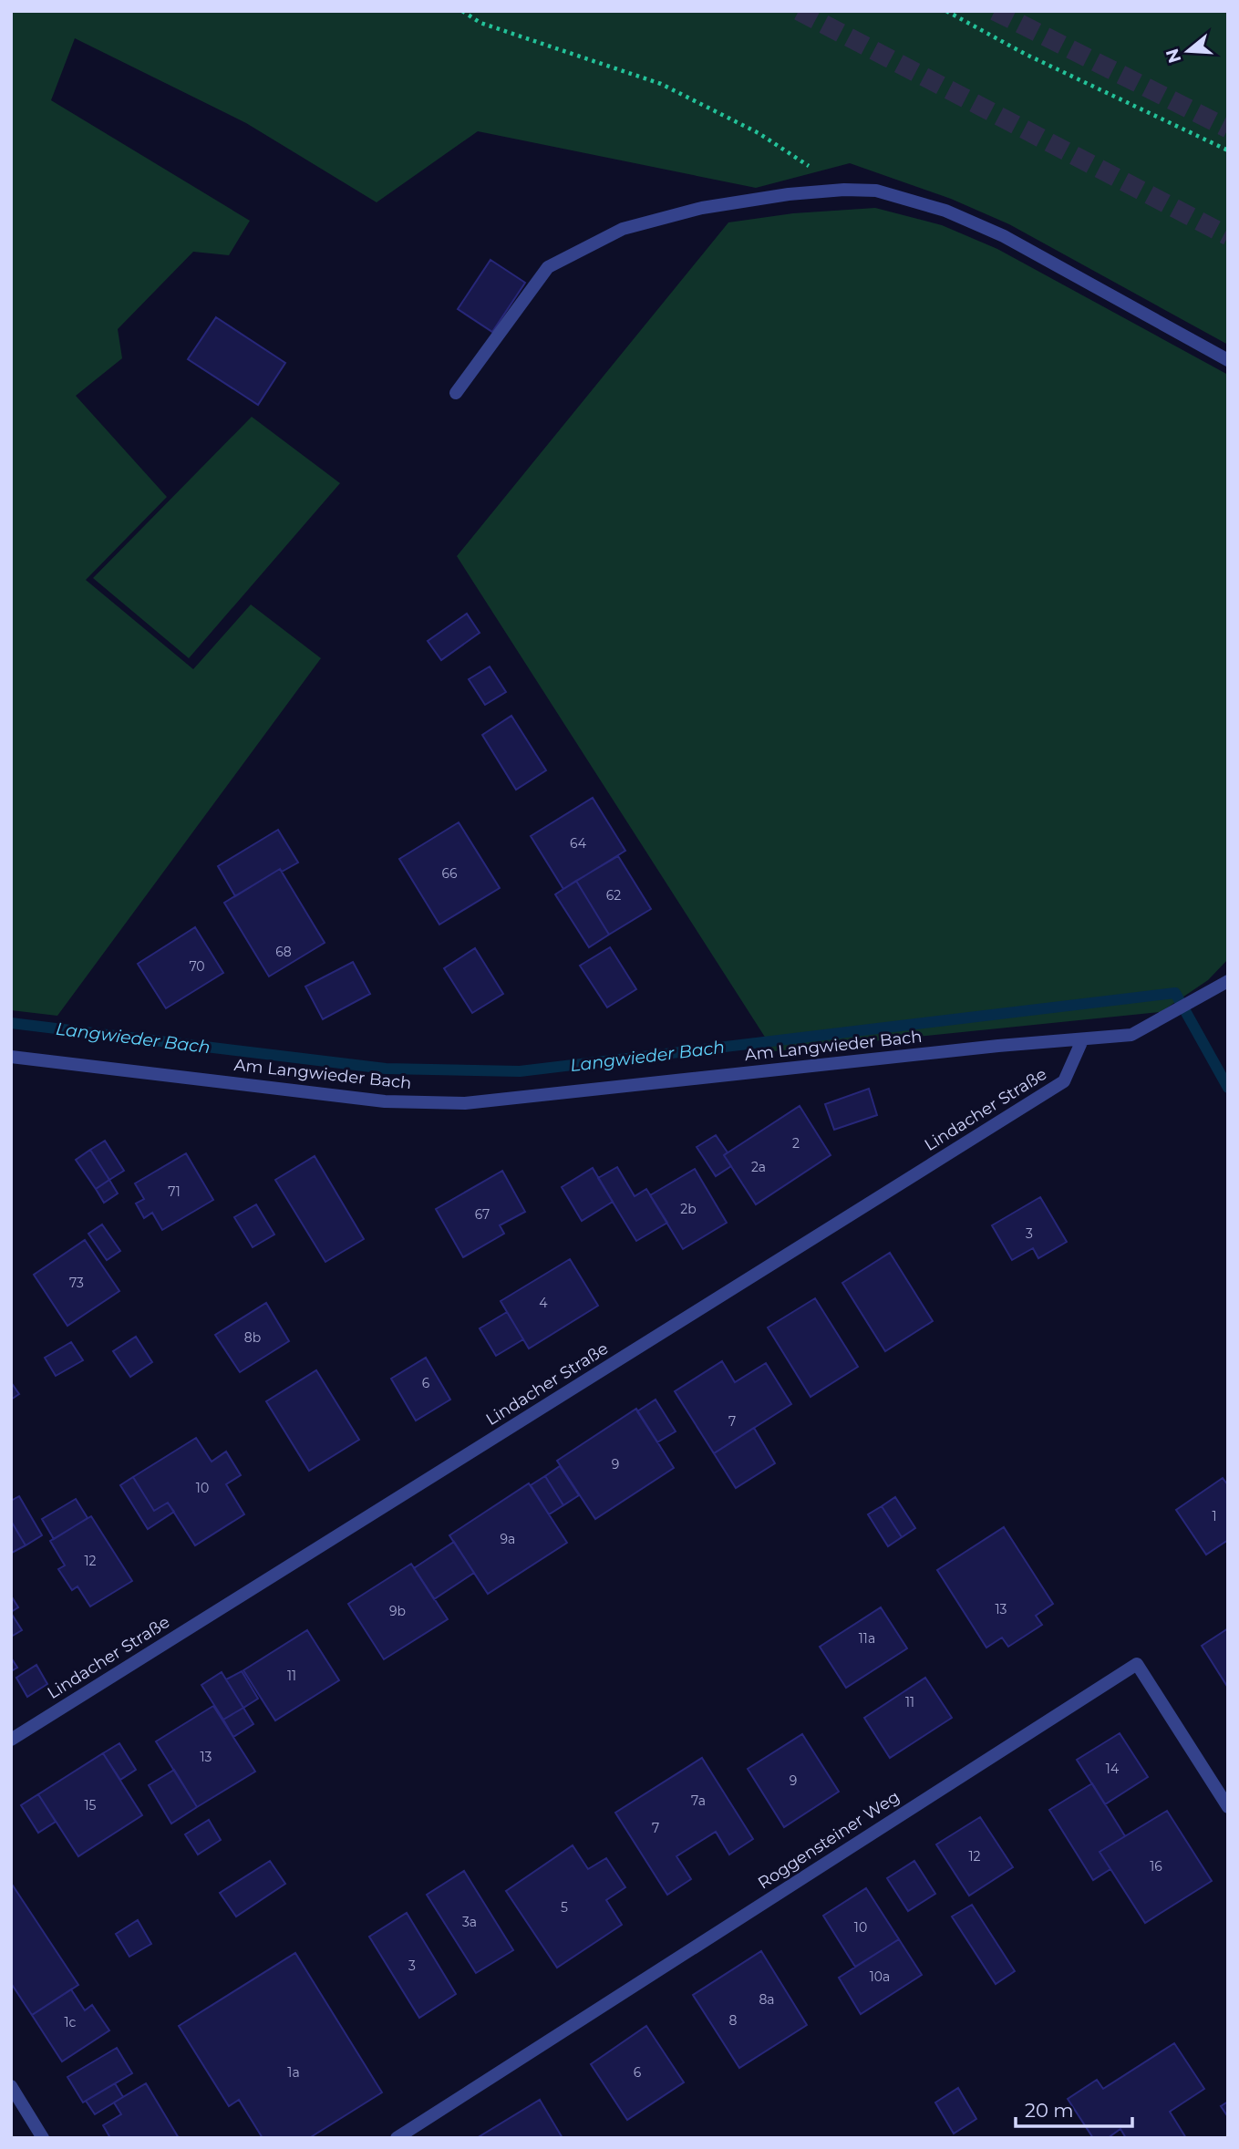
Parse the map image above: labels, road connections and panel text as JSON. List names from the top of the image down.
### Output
{
  "streets": {
    "street": ["Am Langwieder Bach", "Lindacher Straße", "Roggensteiner Weg"]
  },
  "crossings": [
    ["Am Langwieder Bach", "Lindacher Straße"]
  ],
  "water": ["Langwieder Bach"],
  "house_numbers": [
    "64",
    "66",
    "62",
    "68",
    "70",
    "2",
    "2a",
    "71",
    "2b",
    "67",
    "3",
    "73",
    "4",
    "8b",
    "6",
    "7",
    "9",
    "10",
    "1",
    "9a",
    "12",
    "13",
    "9b",
    "11a",
    "11",
    "11",
    "13",
    "14",
    "9",
    "7a",
    "15",
    "7",
    "12",
    "16",
    "5",
    "3a",
    "10",
    "3",
    "10a",
    "8a",
    "8",
    "1c",
    "1a",
    "6"
  ],
  "scale_bar": "20 m",
  "north": "left"
}
